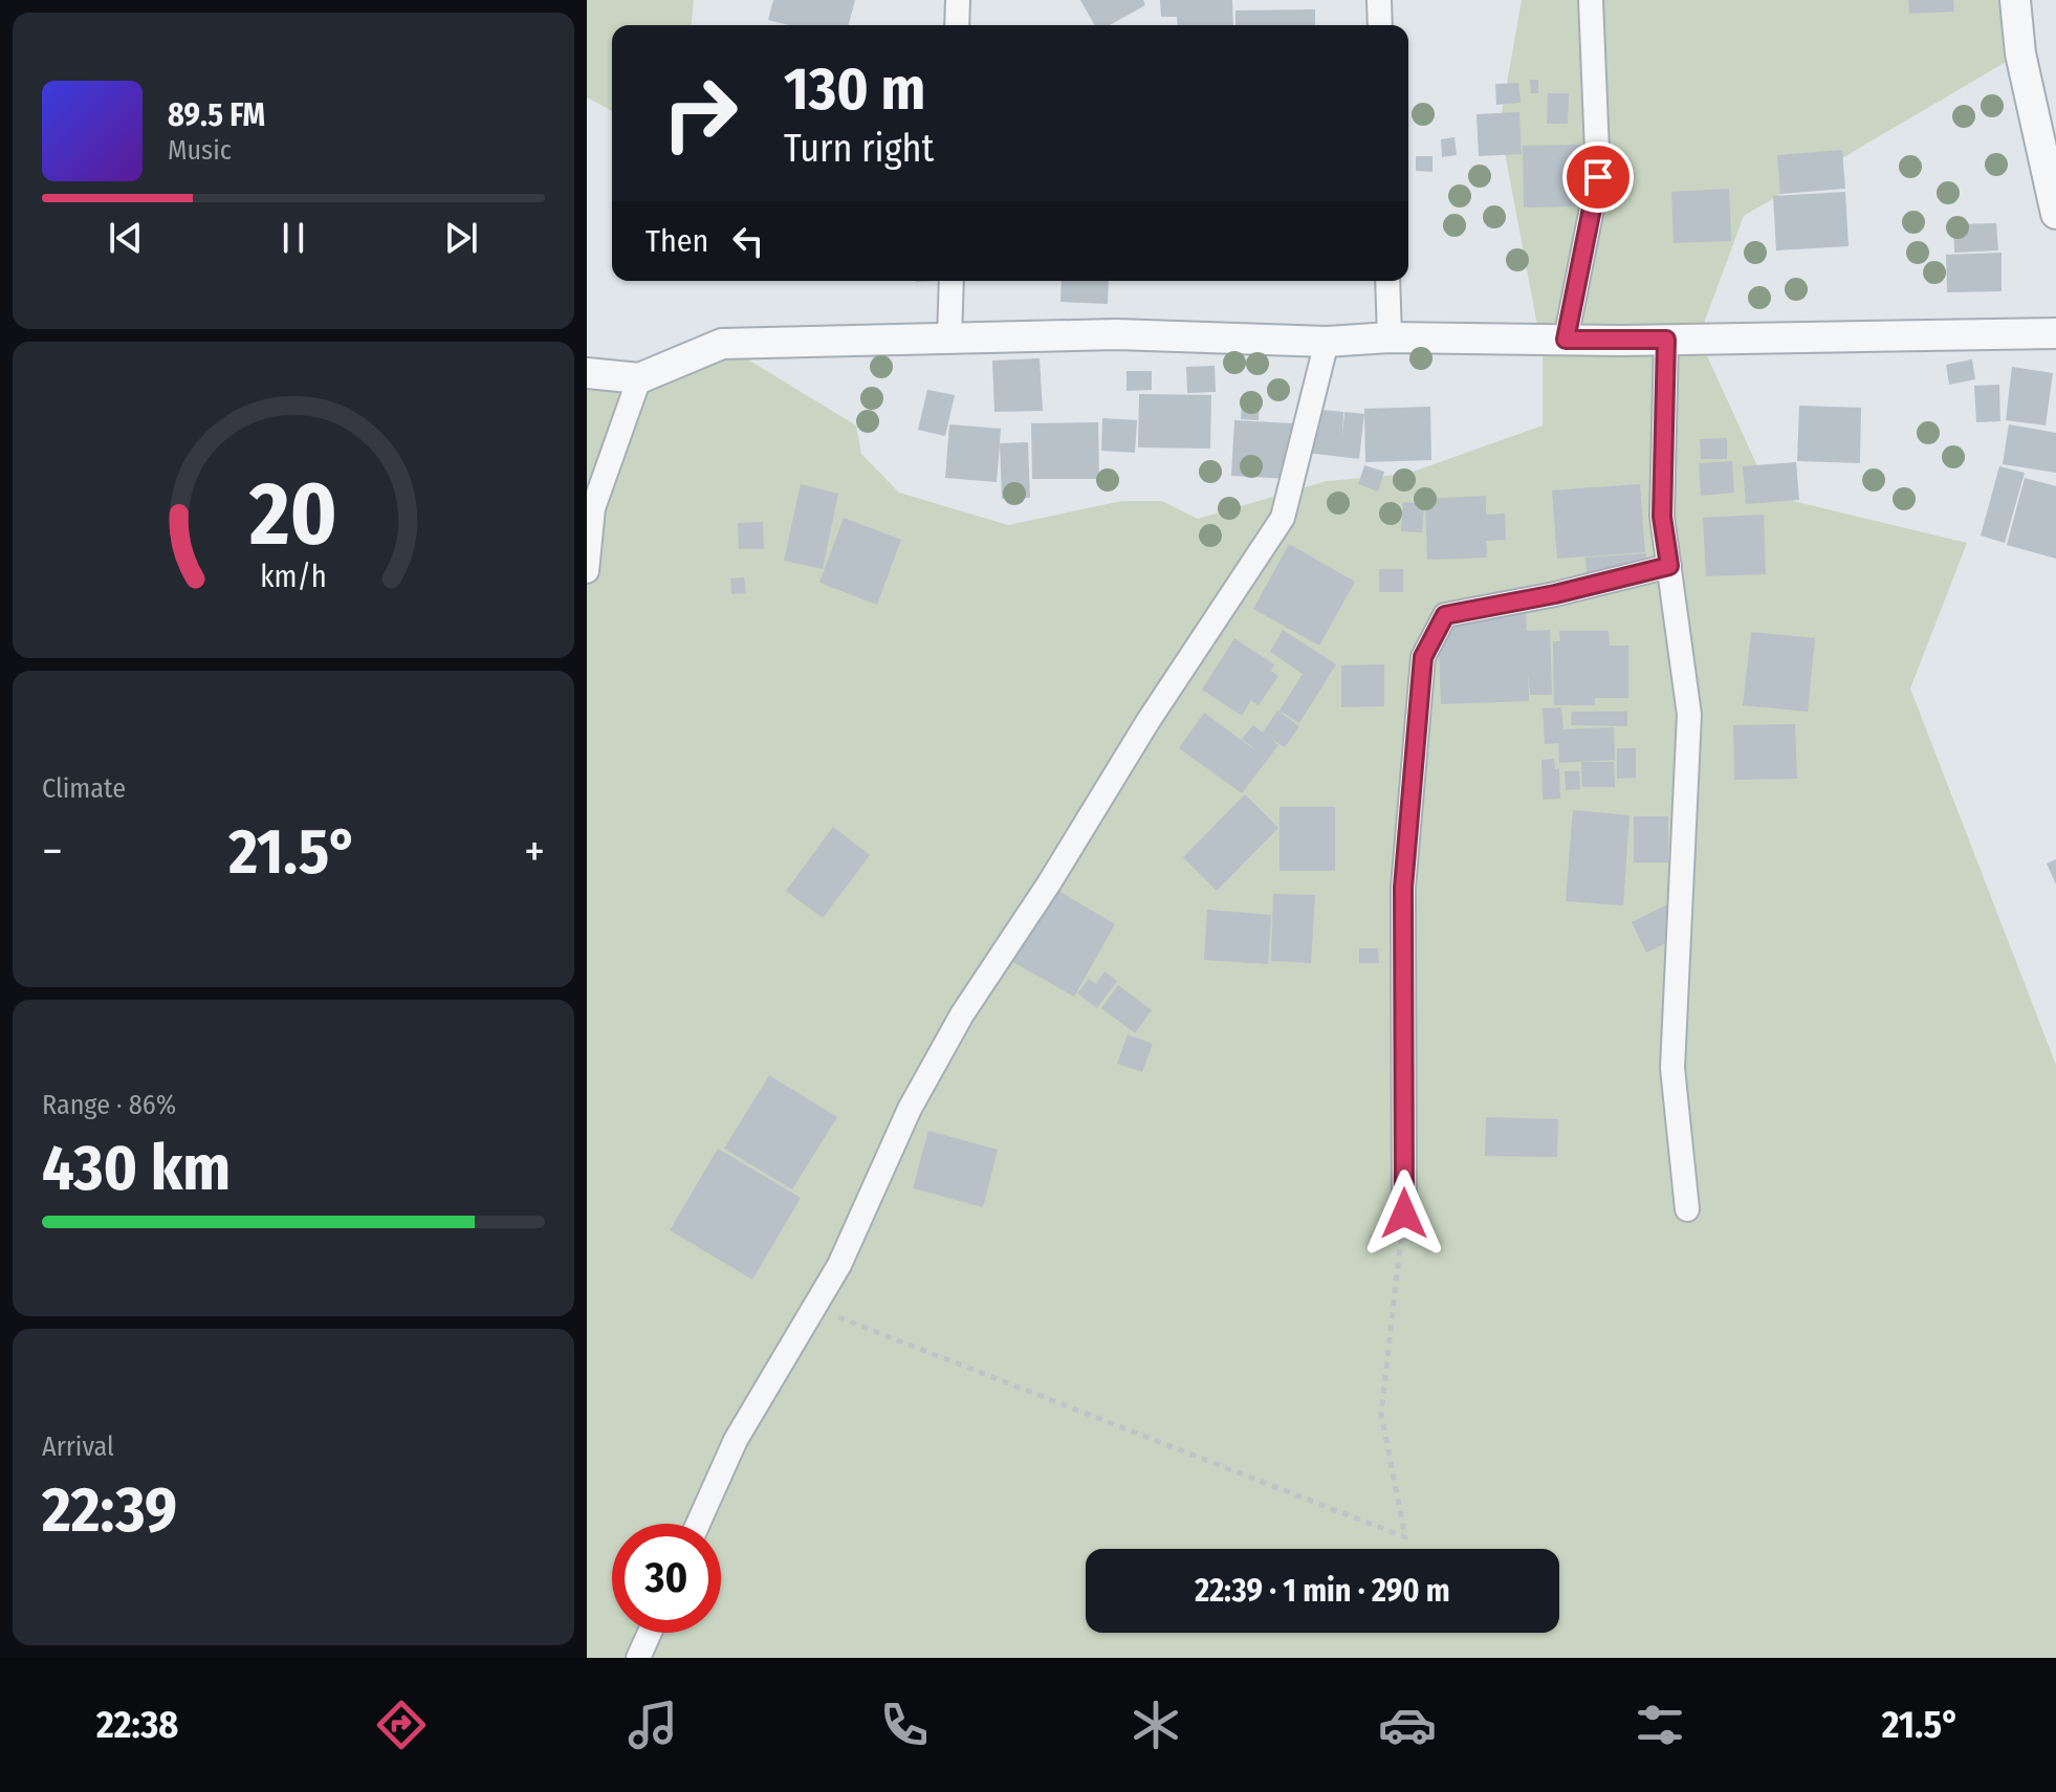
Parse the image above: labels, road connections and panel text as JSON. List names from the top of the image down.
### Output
{
  "page": {
    "turn": ["130 m", "Turn right"],
    "song": ["89.5 FM", "Music"],
    "then": "Then",
    "tile": [
      "Climate",
      ["Range · 86%", "430 km"],
      ["Arrival", "22:39"]
    ],
    "heat": ["−", "21.5°", "+"],
    "limit": "30",
    "trip": "22:39 · 1 min · 290 m",
    "tabs": ["22:38", "21.5°"],
    "gauge": ["20", "km/h"]
  }
}
